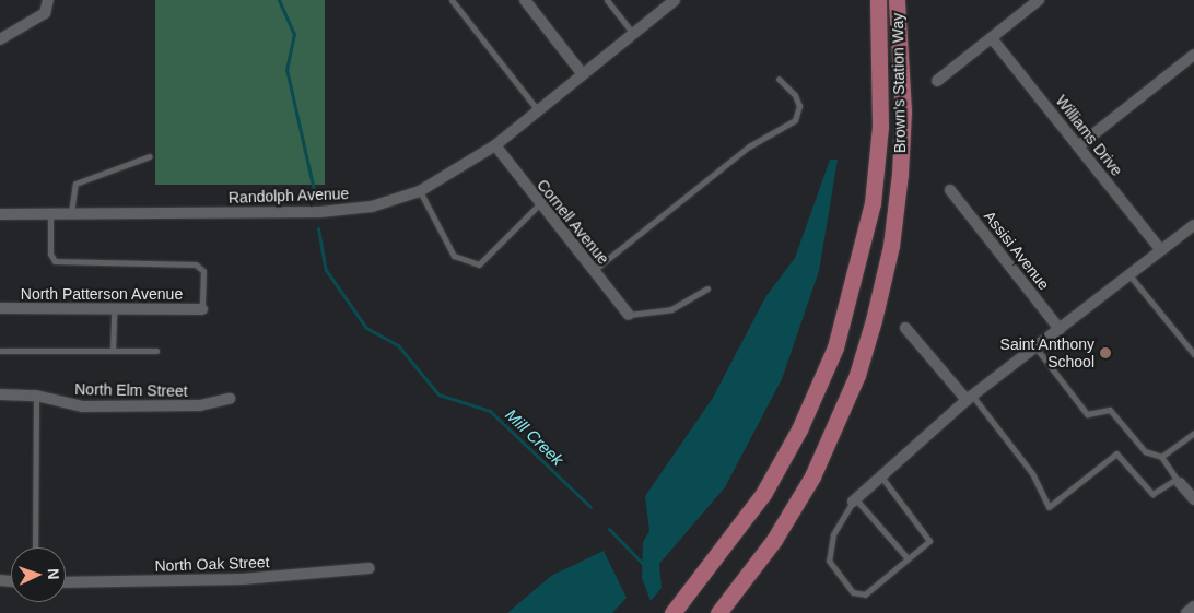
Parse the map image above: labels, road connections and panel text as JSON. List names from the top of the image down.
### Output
{
  "streets": {
    "main road": ["Brown's Station Way"],
    "street": [
      "Williams Drive",
      "Randolph Avenue",
      "Cornell Avenue",
      "Assisi Avenue",
      "North Patterson Avenue",
      "North Elm Street",
      "North Oak Street"
    ]
  },
  "crossings": [
    ["Randolph Avenue", "Cornell Avenue"]
  ],
  "water": ["Mill Creek"],
  "places": ["Saint Anthony School"],
  "north": "right"
}
